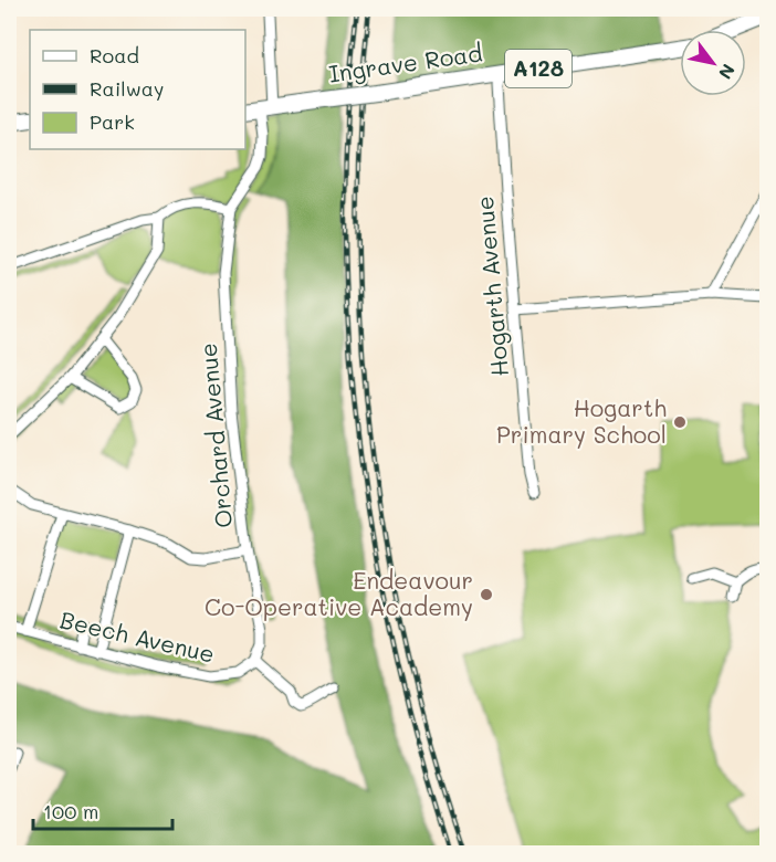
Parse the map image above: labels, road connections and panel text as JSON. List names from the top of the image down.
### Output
{
  "streets": {
    "main road": ["Ingrave Road", "A128"],
    "street": ["Hogarth Avenue", "Orchard Avenue", "Beech Avenue"]
  },
  "crossings": [
    ["Ingrave Road", "Hogarth Avenue"],
    ["Ingrave Road", "Orchard Avenue"],
    ["Orchard Avenue", "Beech Avenue"]
  ],
  "places": ["Hogarth Primary School", "Endeavour Co-Operative Academy"],
  "legend": ["Road", "Railway", "Park"],
  "scale_bar": "100 m",
  "north": "bottom right"
}
